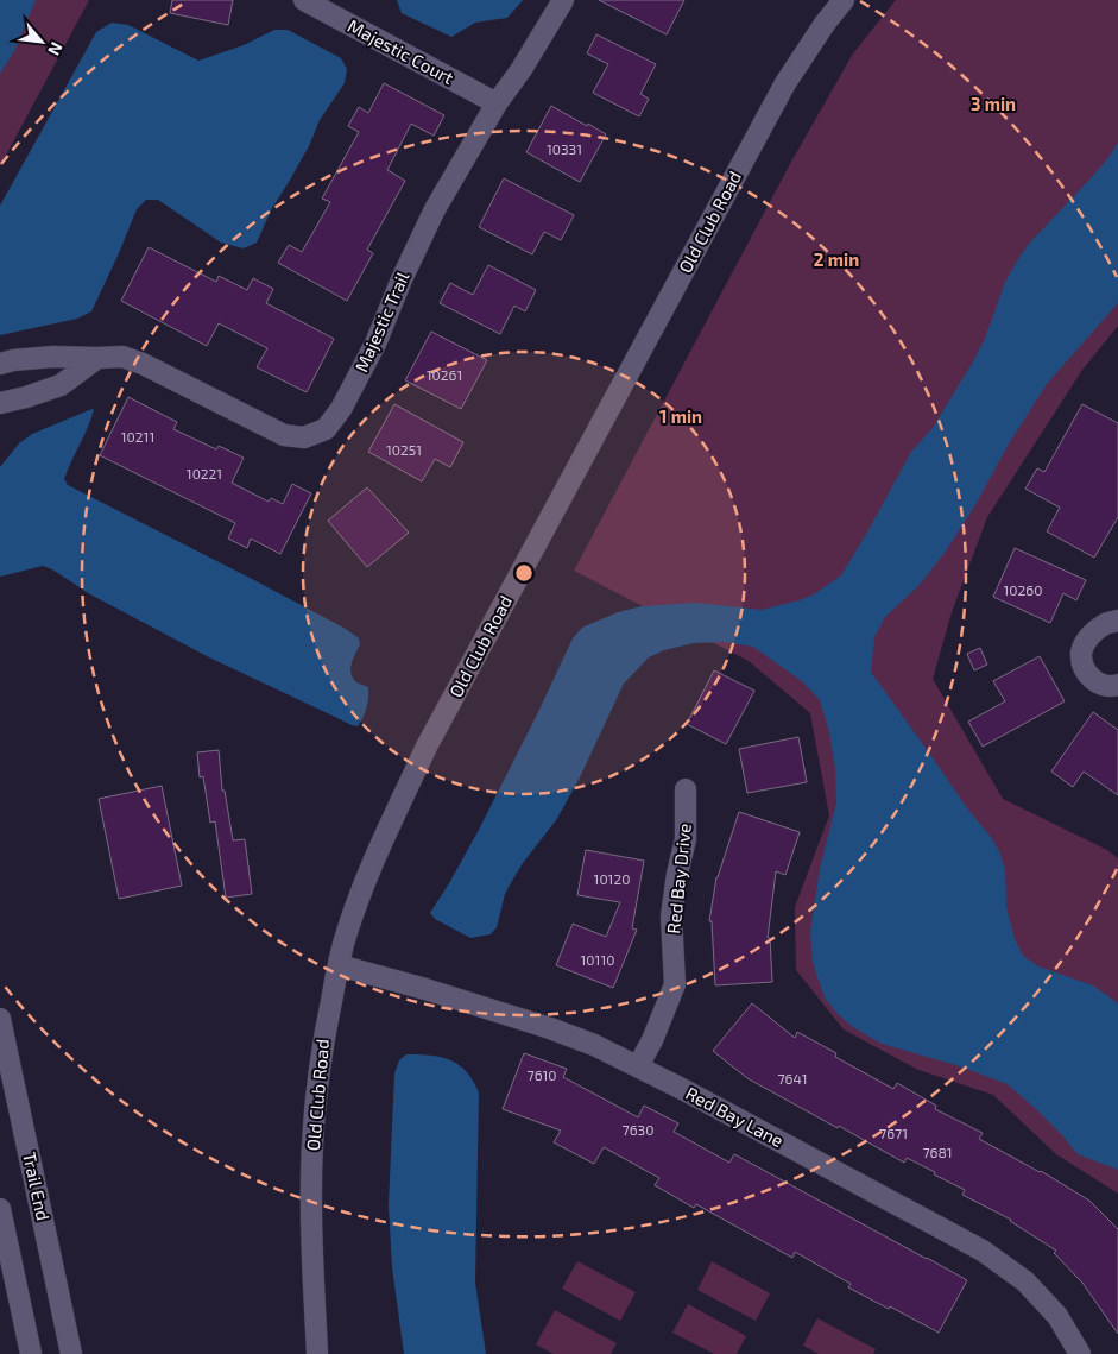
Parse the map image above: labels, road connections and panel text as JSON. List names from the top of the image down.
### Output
{
  "streets": {
    "street": [
      "Majestic Court",
      "Old Club Road",
      "Majestic Trail",
      "Red Bay Drive",
      "Red Bay Lane",
      "Trail End"
    ]
  },
  "crossings": [
    ["Majestic Court", "Majestic Trail"],
    ["Old Club Road", "Red Bay Lane"],
    ["Red Bay Drive", "Red Bay Lane"]
  ],
  "house_numbers": [
    "10331",
    "10261",
    "10211",
    "10251",
    "10221",
    "10260",
    "10120",
    "10110",
    "7610",
    "7641",
    "7630",
    "7671",
    "7681"
  ],
  "north": "bottom right",
  "rings": ["3 min", "2 min", "1 min"]
}
